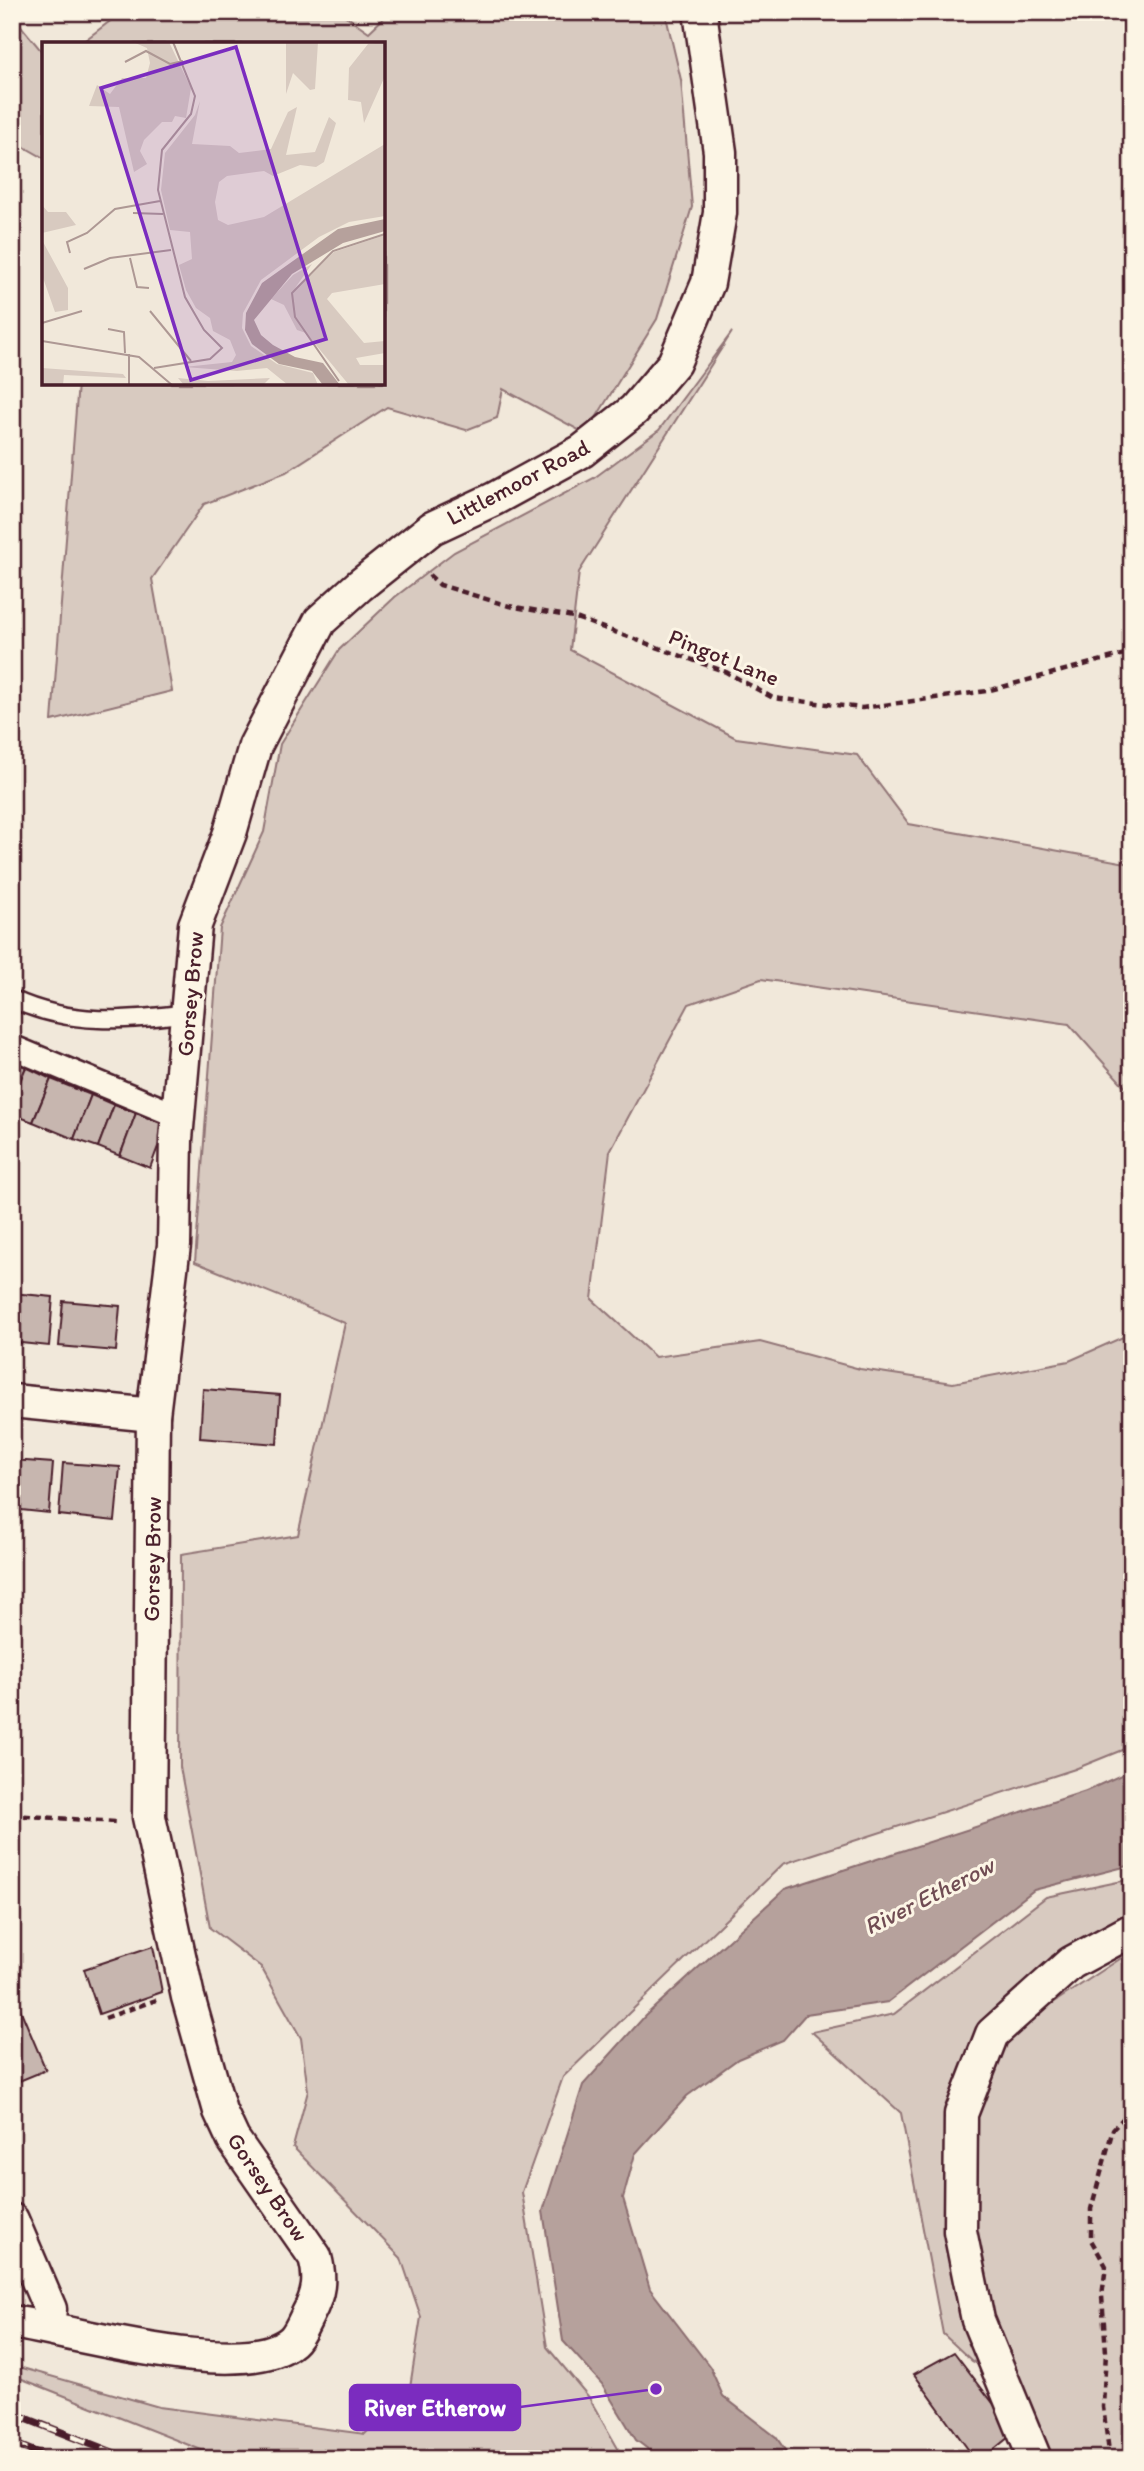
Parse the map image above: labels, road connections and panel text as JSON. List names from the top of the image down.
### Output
{
  "streets": {
    "street": ["Littlemoor Road", "Gorsey Brow"],
    "path": ["Pingot Lane"]
  },
  "crossings": [
    ["Littlemoor Road", "Gorsey Brow"],
    ["Pingot Lane", "Gorsey Brow"]
  ],
  "water": ["River Etherow"],
  "places": ["River Etherow"]
}
